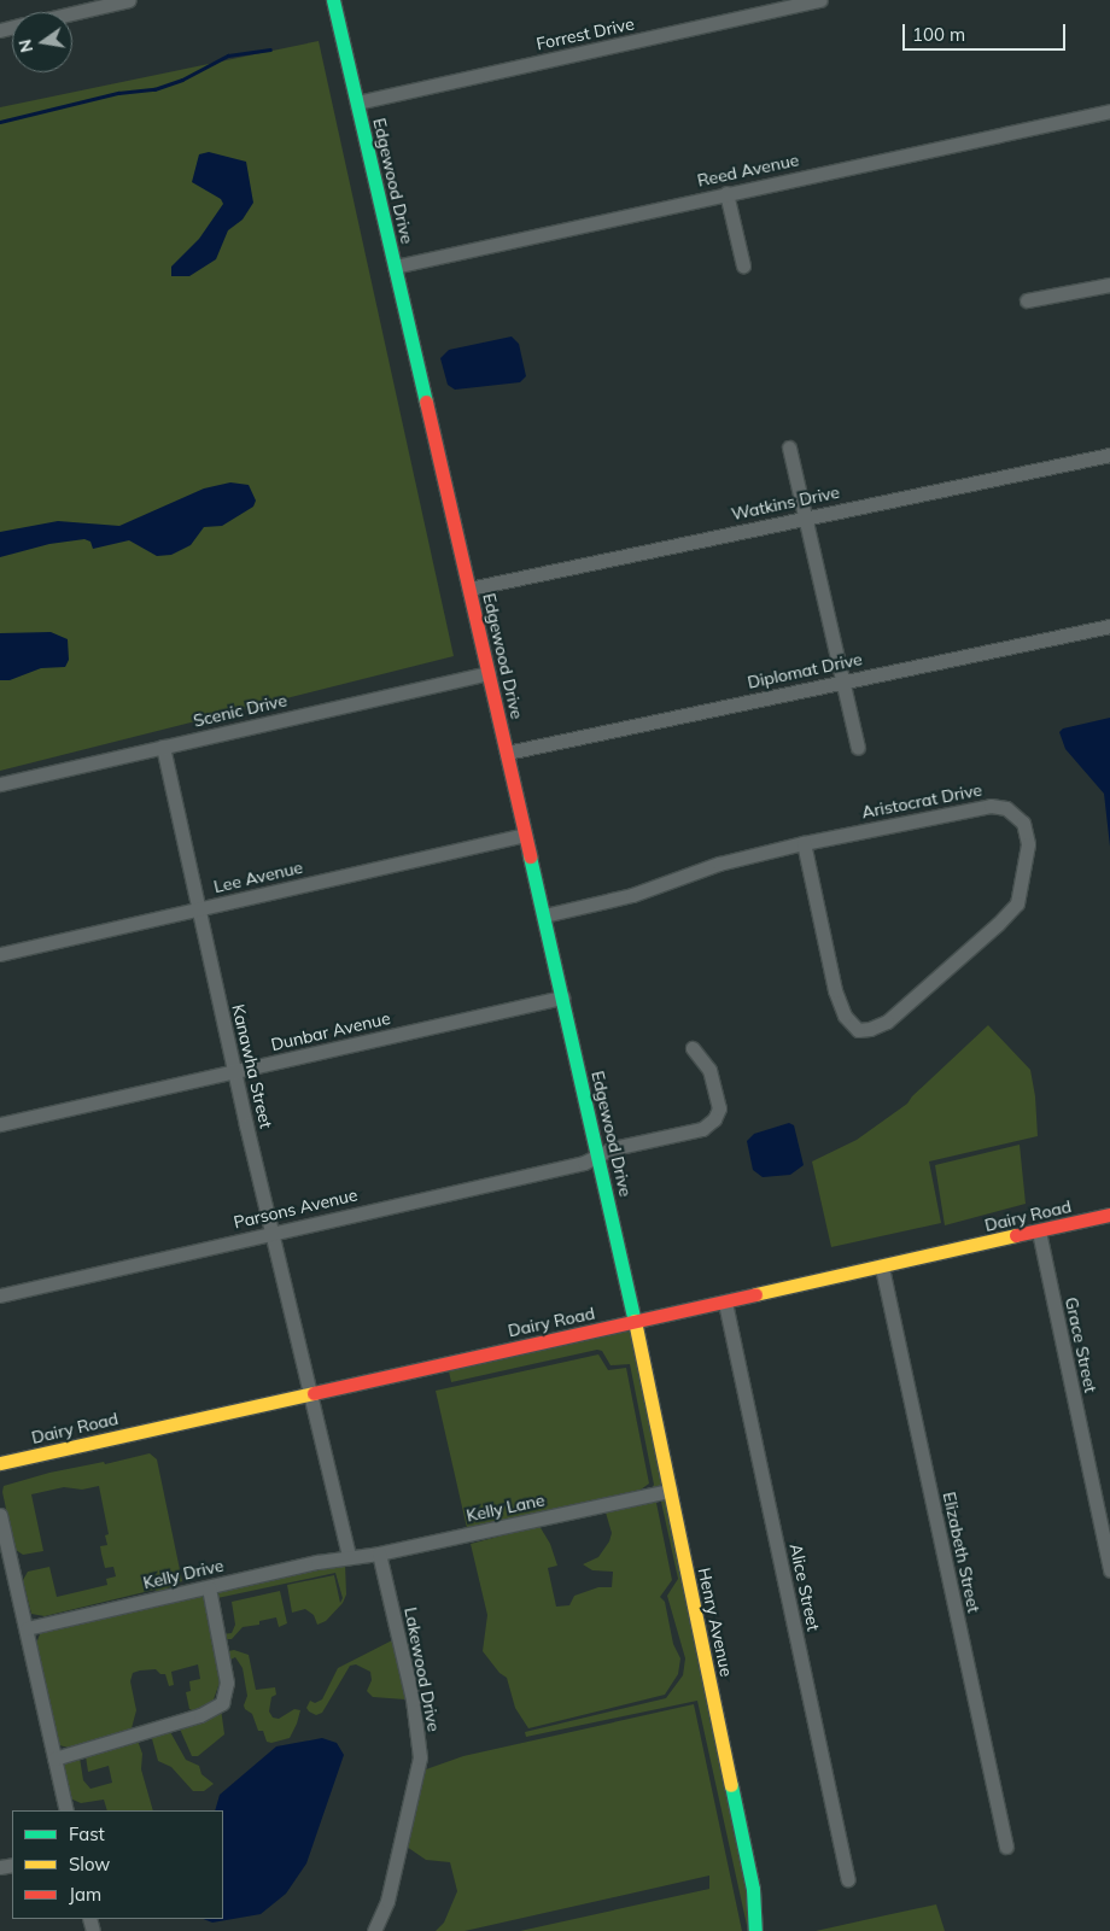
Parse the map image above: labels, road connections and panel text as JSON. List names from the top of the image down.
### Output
{
  "streets": {
    "street": [
      "Forrest Drive",
      "Reed Avenue",
      "Edgewood Drive",
      "Watkins Drive",
      "Diplomat Drive",
      "Scenic Drive",
      "Aristocrat Drive",
      "Lee Avenue",
      "Dunbar Avenue",
      "Kanawha Street",
      "Parsons Avenue",
      "Dairy Road",
      "Grace Street",
      "Kelly Lane",
      "Elizabeth Street",
      "Kelly Drive",
      "Alice Street",
      "Henry Avenue",
      "Lakewood Drive"
    ]
  },
  "crossings": [
    ["Forrest Drive", "Edgewood Drive"],
    ["Reed Avenue", "Edgewood Drive"],
    ["Edgewood Drive", "Watkins Drive"],
    ["Edgewood Drive", "Diplomat Drive"],
    ["Edgewood Drive", "Scenic Drive"],
    ["Edgewood Drive", "Aristocrat Drive"],
    ["Edgewood Drive", "Lee Avenue"],
    ["Edgewood Drive", "Dunbar Avenue"],
    ["Edgewood Drive", "Parsons Avenue"],
    ["Edgewood Drive", "Dairy Road"],
    ["Edgewood Drive", "Henry Avenue"],
    ["Scenic Drive", "Kanawha Street"],
    ["Lee Avenue", "Kanawha Street"],
    ["Dunbar Avenue", "Kanawha Street"],
    ["Kanawha Street", "Parsons Avenue"],
    ["Kanawha Street", "Dairy Road"],
    ["Kanawha Street", "Kelly Lane"],
    ["Kanawha Street", "Kelly Drive"],
    ["Dairy Road", "Grace Street"],
    ["Dairy Road", "Elizabeth Street"],
    ["Dairy Road", "Alice Street"],
    ["Dairy Road", "Henry Avenue"],
    ["Kelly Lane", "Kelly Drive"],
    ["Kelly Lane", "Henry Avenue"],
    ["Kelly Lane", "Lakewood Drive"]
  ],
  "legend": ["Fast", "Slow", "Jam"],
  "scale_bar": "100 m",
  "north": "left"
}
